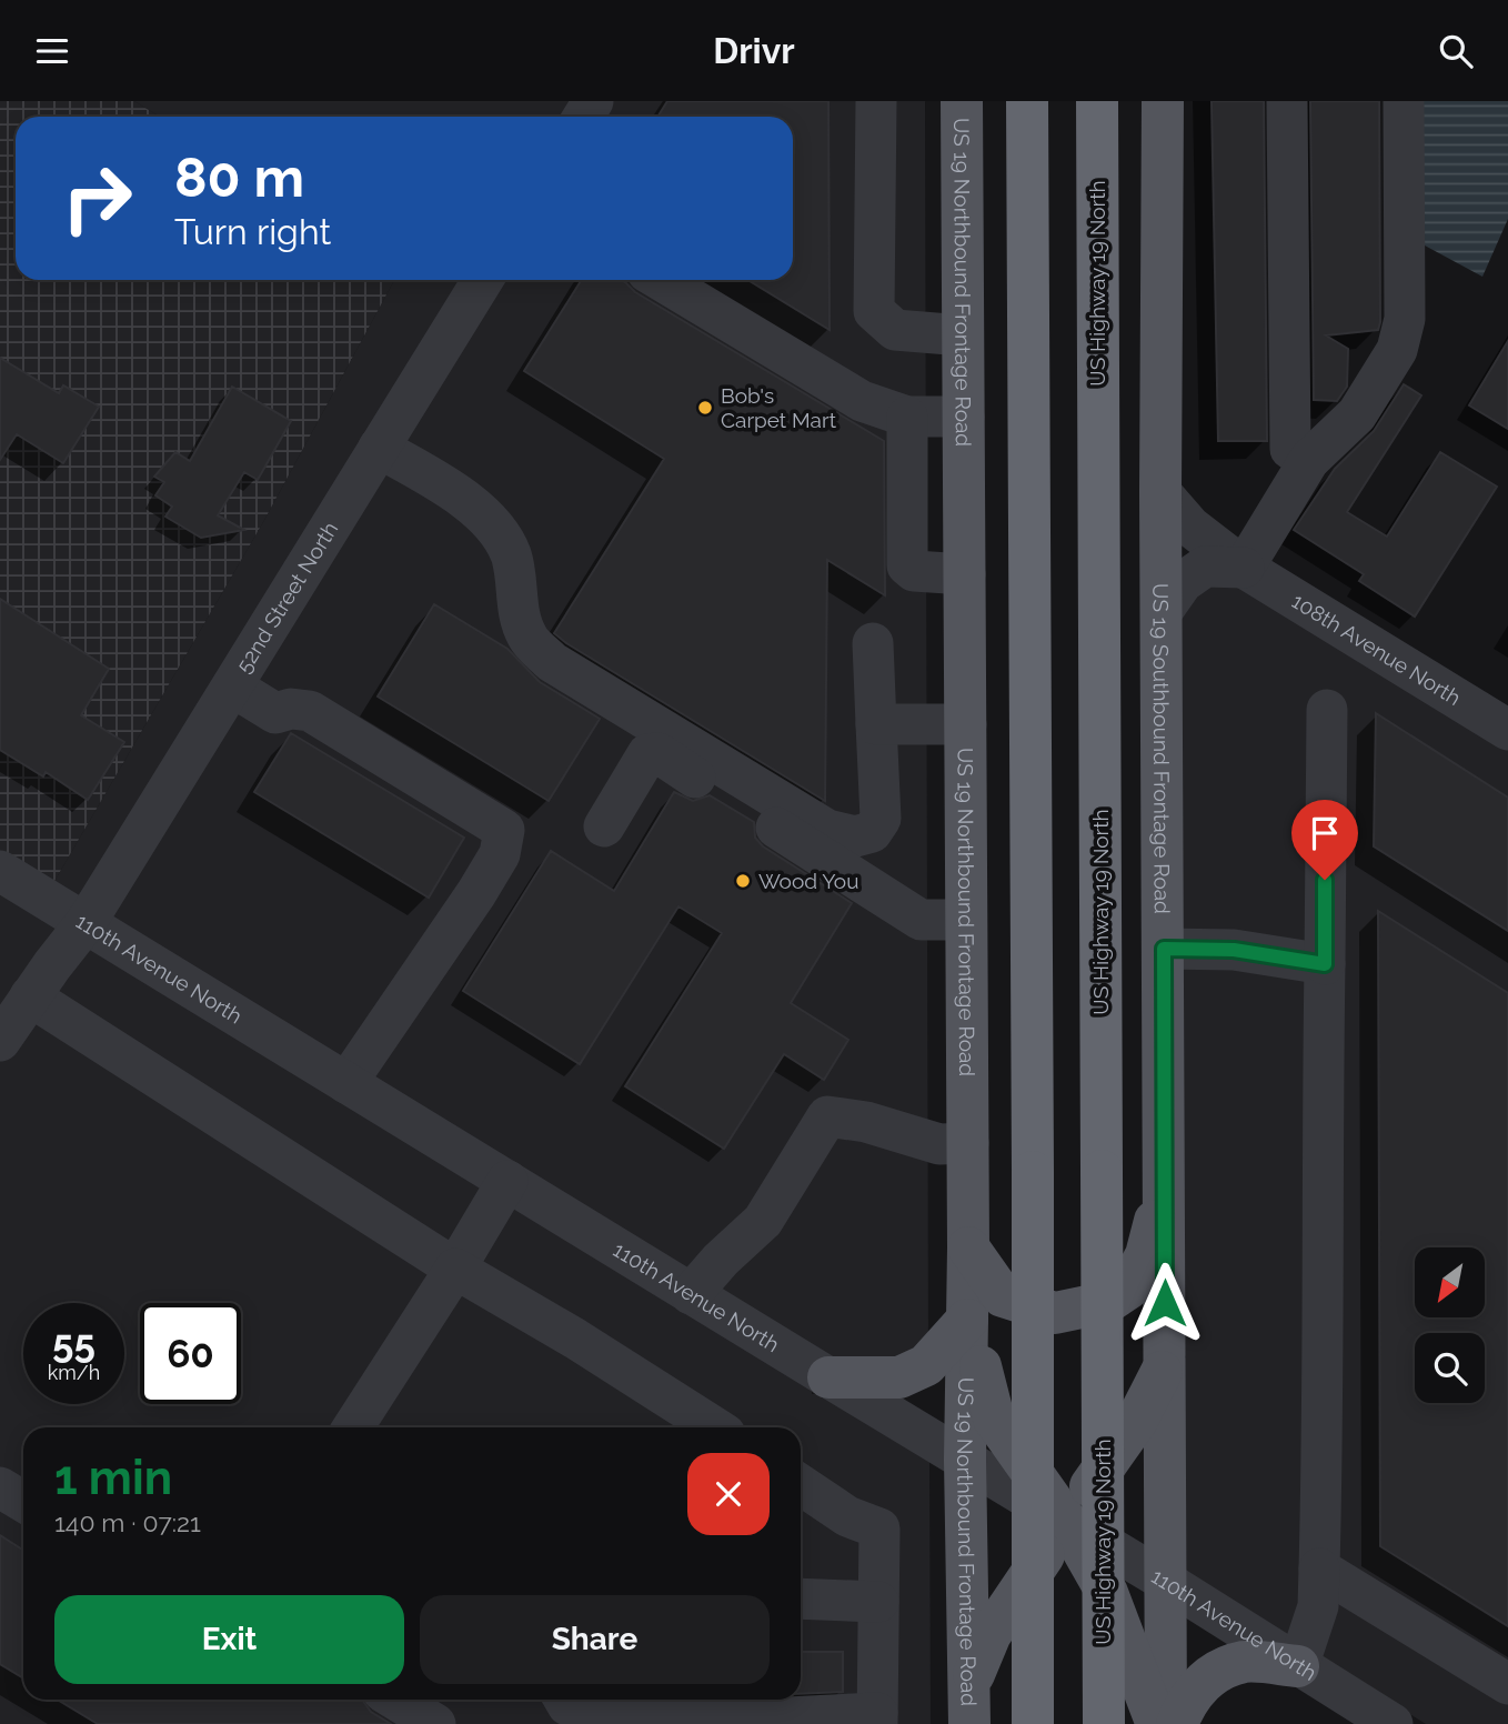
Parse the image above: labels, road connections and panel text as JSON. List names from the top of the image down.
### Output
{
  "streets": {
    "highway": ["US Highway 19 North"],
    "main road": ["US 19 Northbound Frontage Road", "US 19 Southbound Frontage Road"],
    "street": ["52nd Street North", "108th Avenue North", "110th Avenue North"]
  },
  "crossings": [
    ["US 19 Northbound Frontage Road", "110th Avenue North"],
    ["52nd Street North", "110th Avenue North"],
    ["108th Avenue North", "US 19 Southbound Frontage Road"],
    ["US 19 Southbound Frontage Road", "110th Avenue North"]
  ],
  "places": ["Bob's Carpet Mart", "Wood You"],
  "north": "bottom left",
  "page": {
    "header": "Drivr",
    "turn": ["80 m", "Turn right"],
    "speed": "55 km/h",
    "limit": "60",
    "heading": ["1 min", "140 m · 07:21"],
    "buttons": ["Exit", "Share"]
  }
}
